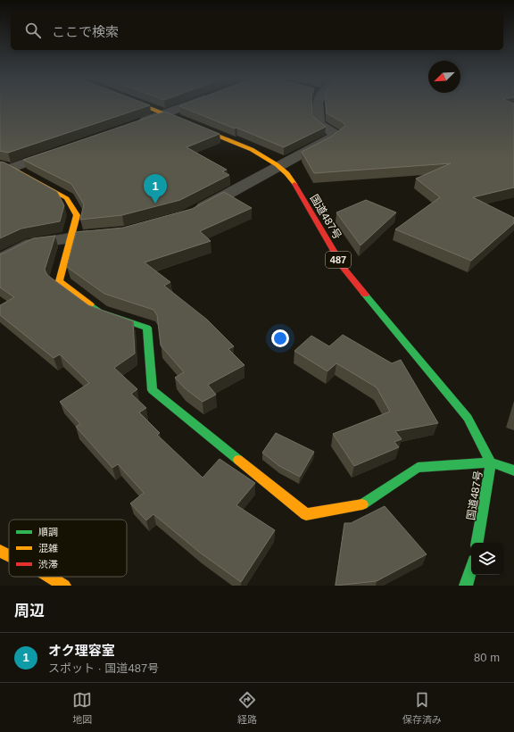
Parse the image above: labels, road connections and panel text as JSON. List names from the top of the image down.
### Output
{
  "streets": {
    "main road": ["国道487号", "487"]
  },
  "legend": ["順調", "混雑", "渋滞"],
  "north": "bottom left",
  "page": {
    "search": "ここで検索",
    "pins": "1",
    "heading": "周辺",
    "list": [
      {
        "mark": "1",
        "name": "オク理容室",
        "note": "スポット · 国道487号",
        "value": "80 m"
      }
    ],
    "nav": ["地図", "経路", "保存済み"]
  }
}
